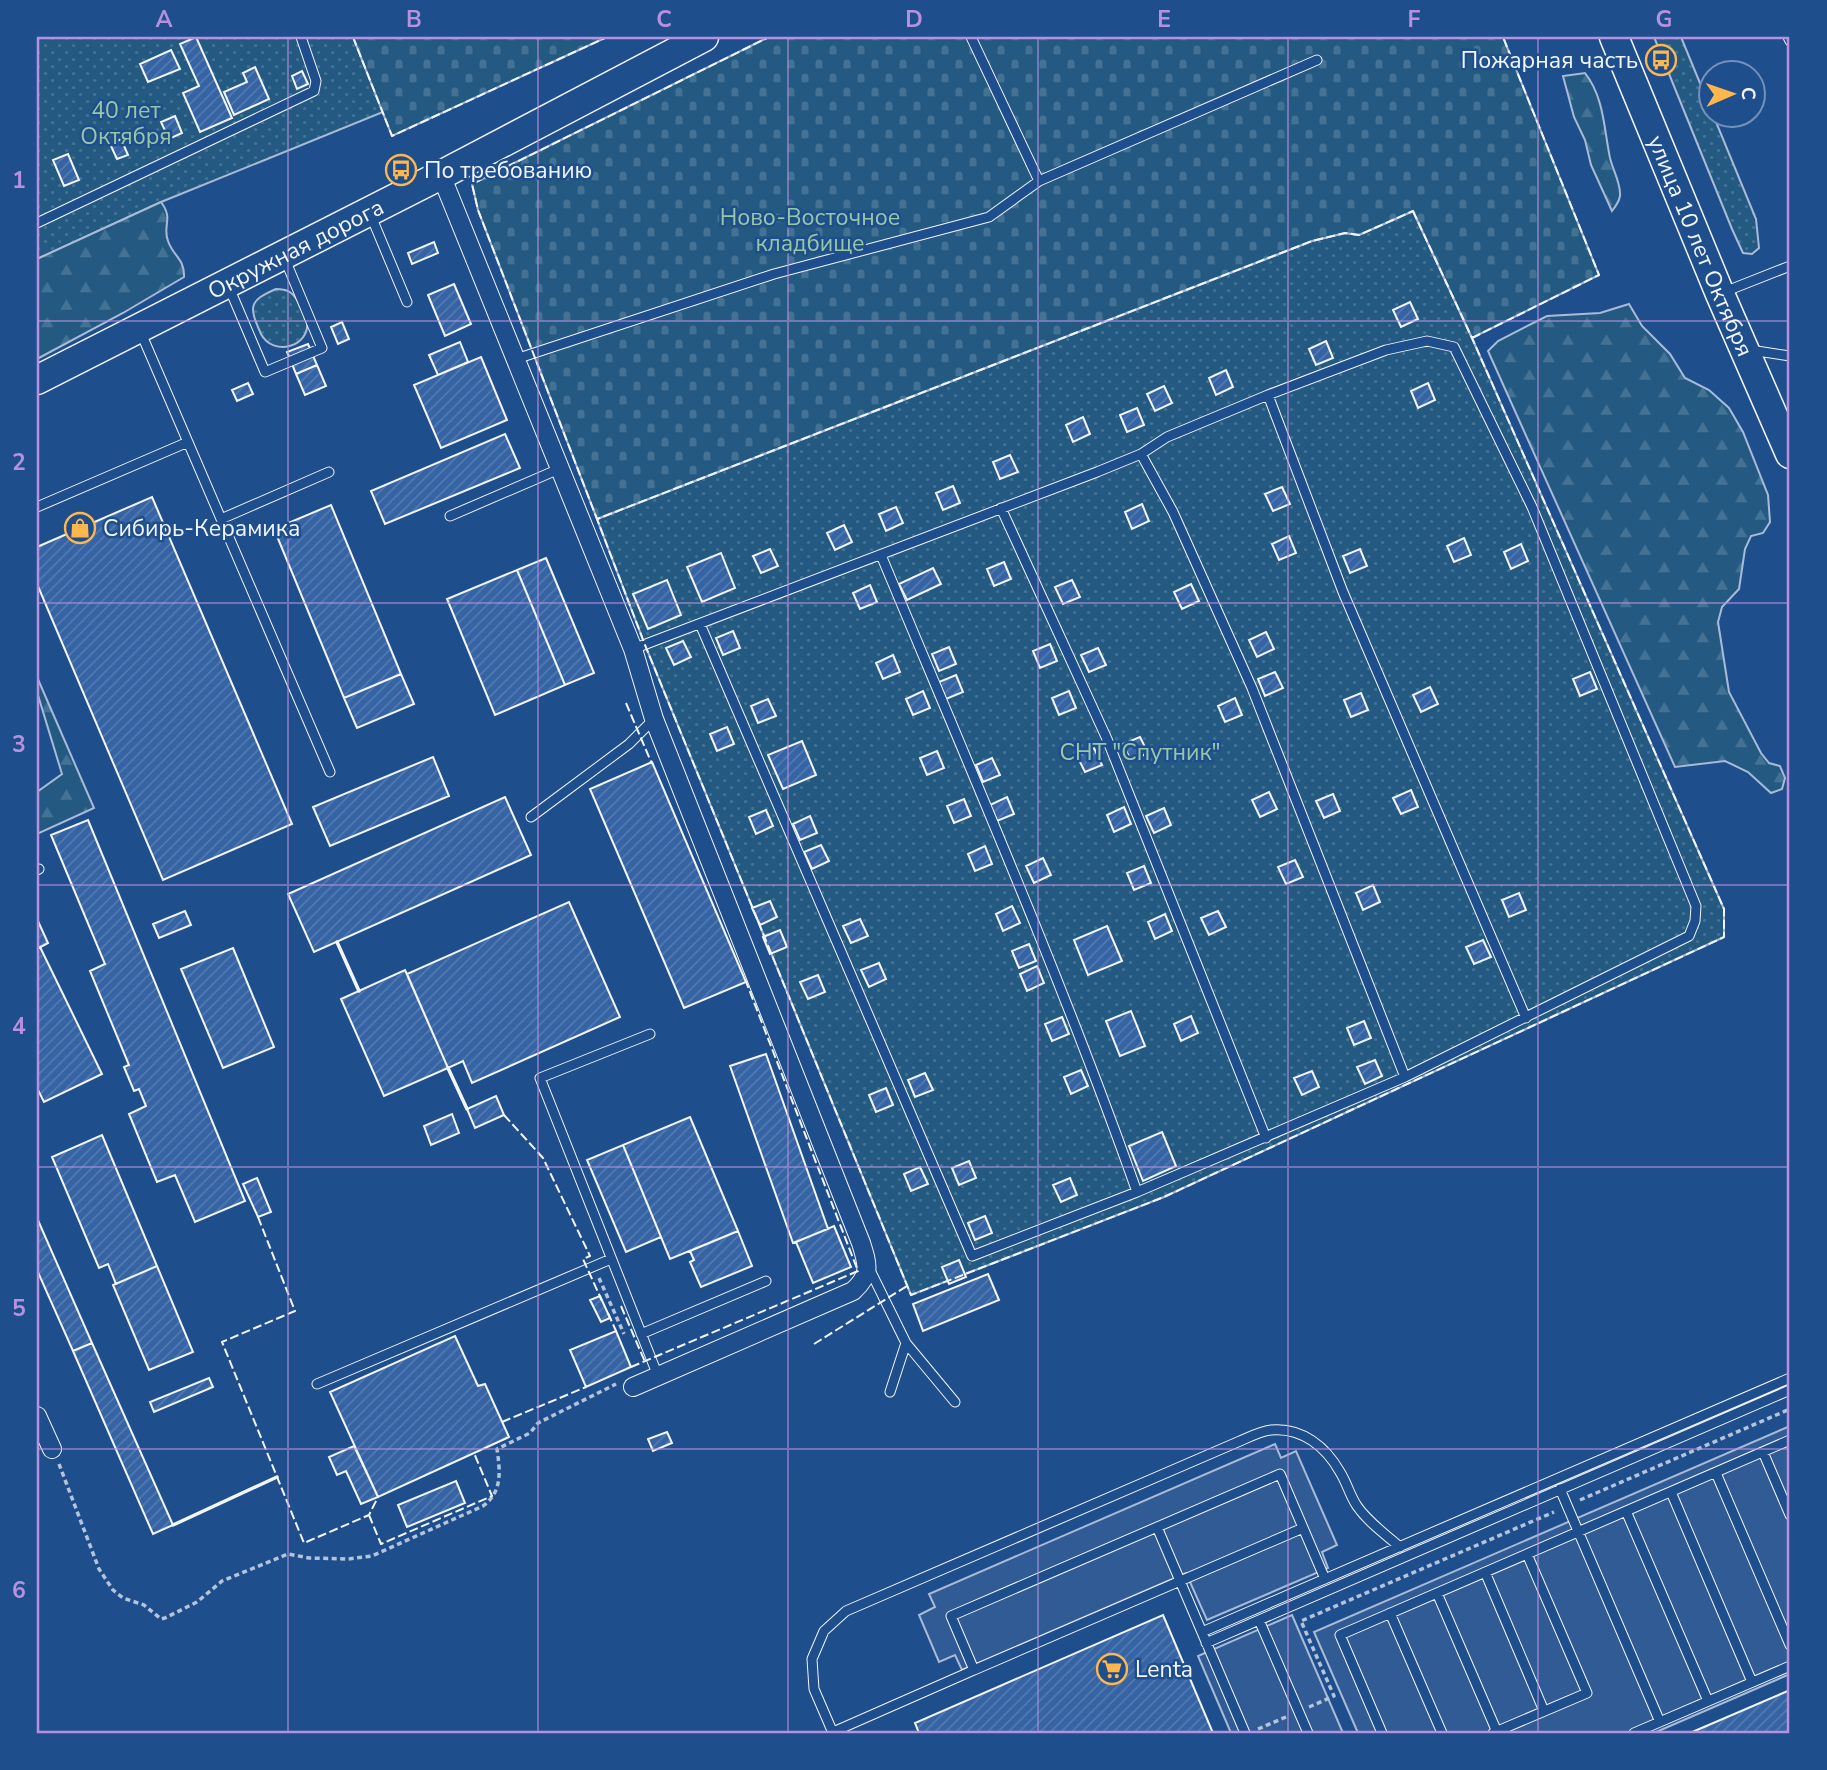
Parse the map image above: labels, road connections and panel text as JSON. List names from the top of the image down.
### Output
{
  "streets": {
    "main road": ["улица 10 лет Октября", "Окружная дорога"]
  },
  "parks": ["40 лет Октября", "Ново-Восточное кладбище", "СНТ \"Спутник\""],
  "places": {
    "bus stop": ["Пожарная часть", "По требованию"],
    "shop": ["Сибирь-Керамика"],
    "supermarket": ["Lenta"]
  },
  "north": "right",
  "grid": {
    "columns": [
      "A",
      "B",
      "C",
      "D",
      "E",
      "F",
      "G"
    ],
    "rows": [
      "1",
      "2",
      "3",
      "4",
      "5",
      "6"
    ]
  }
}
